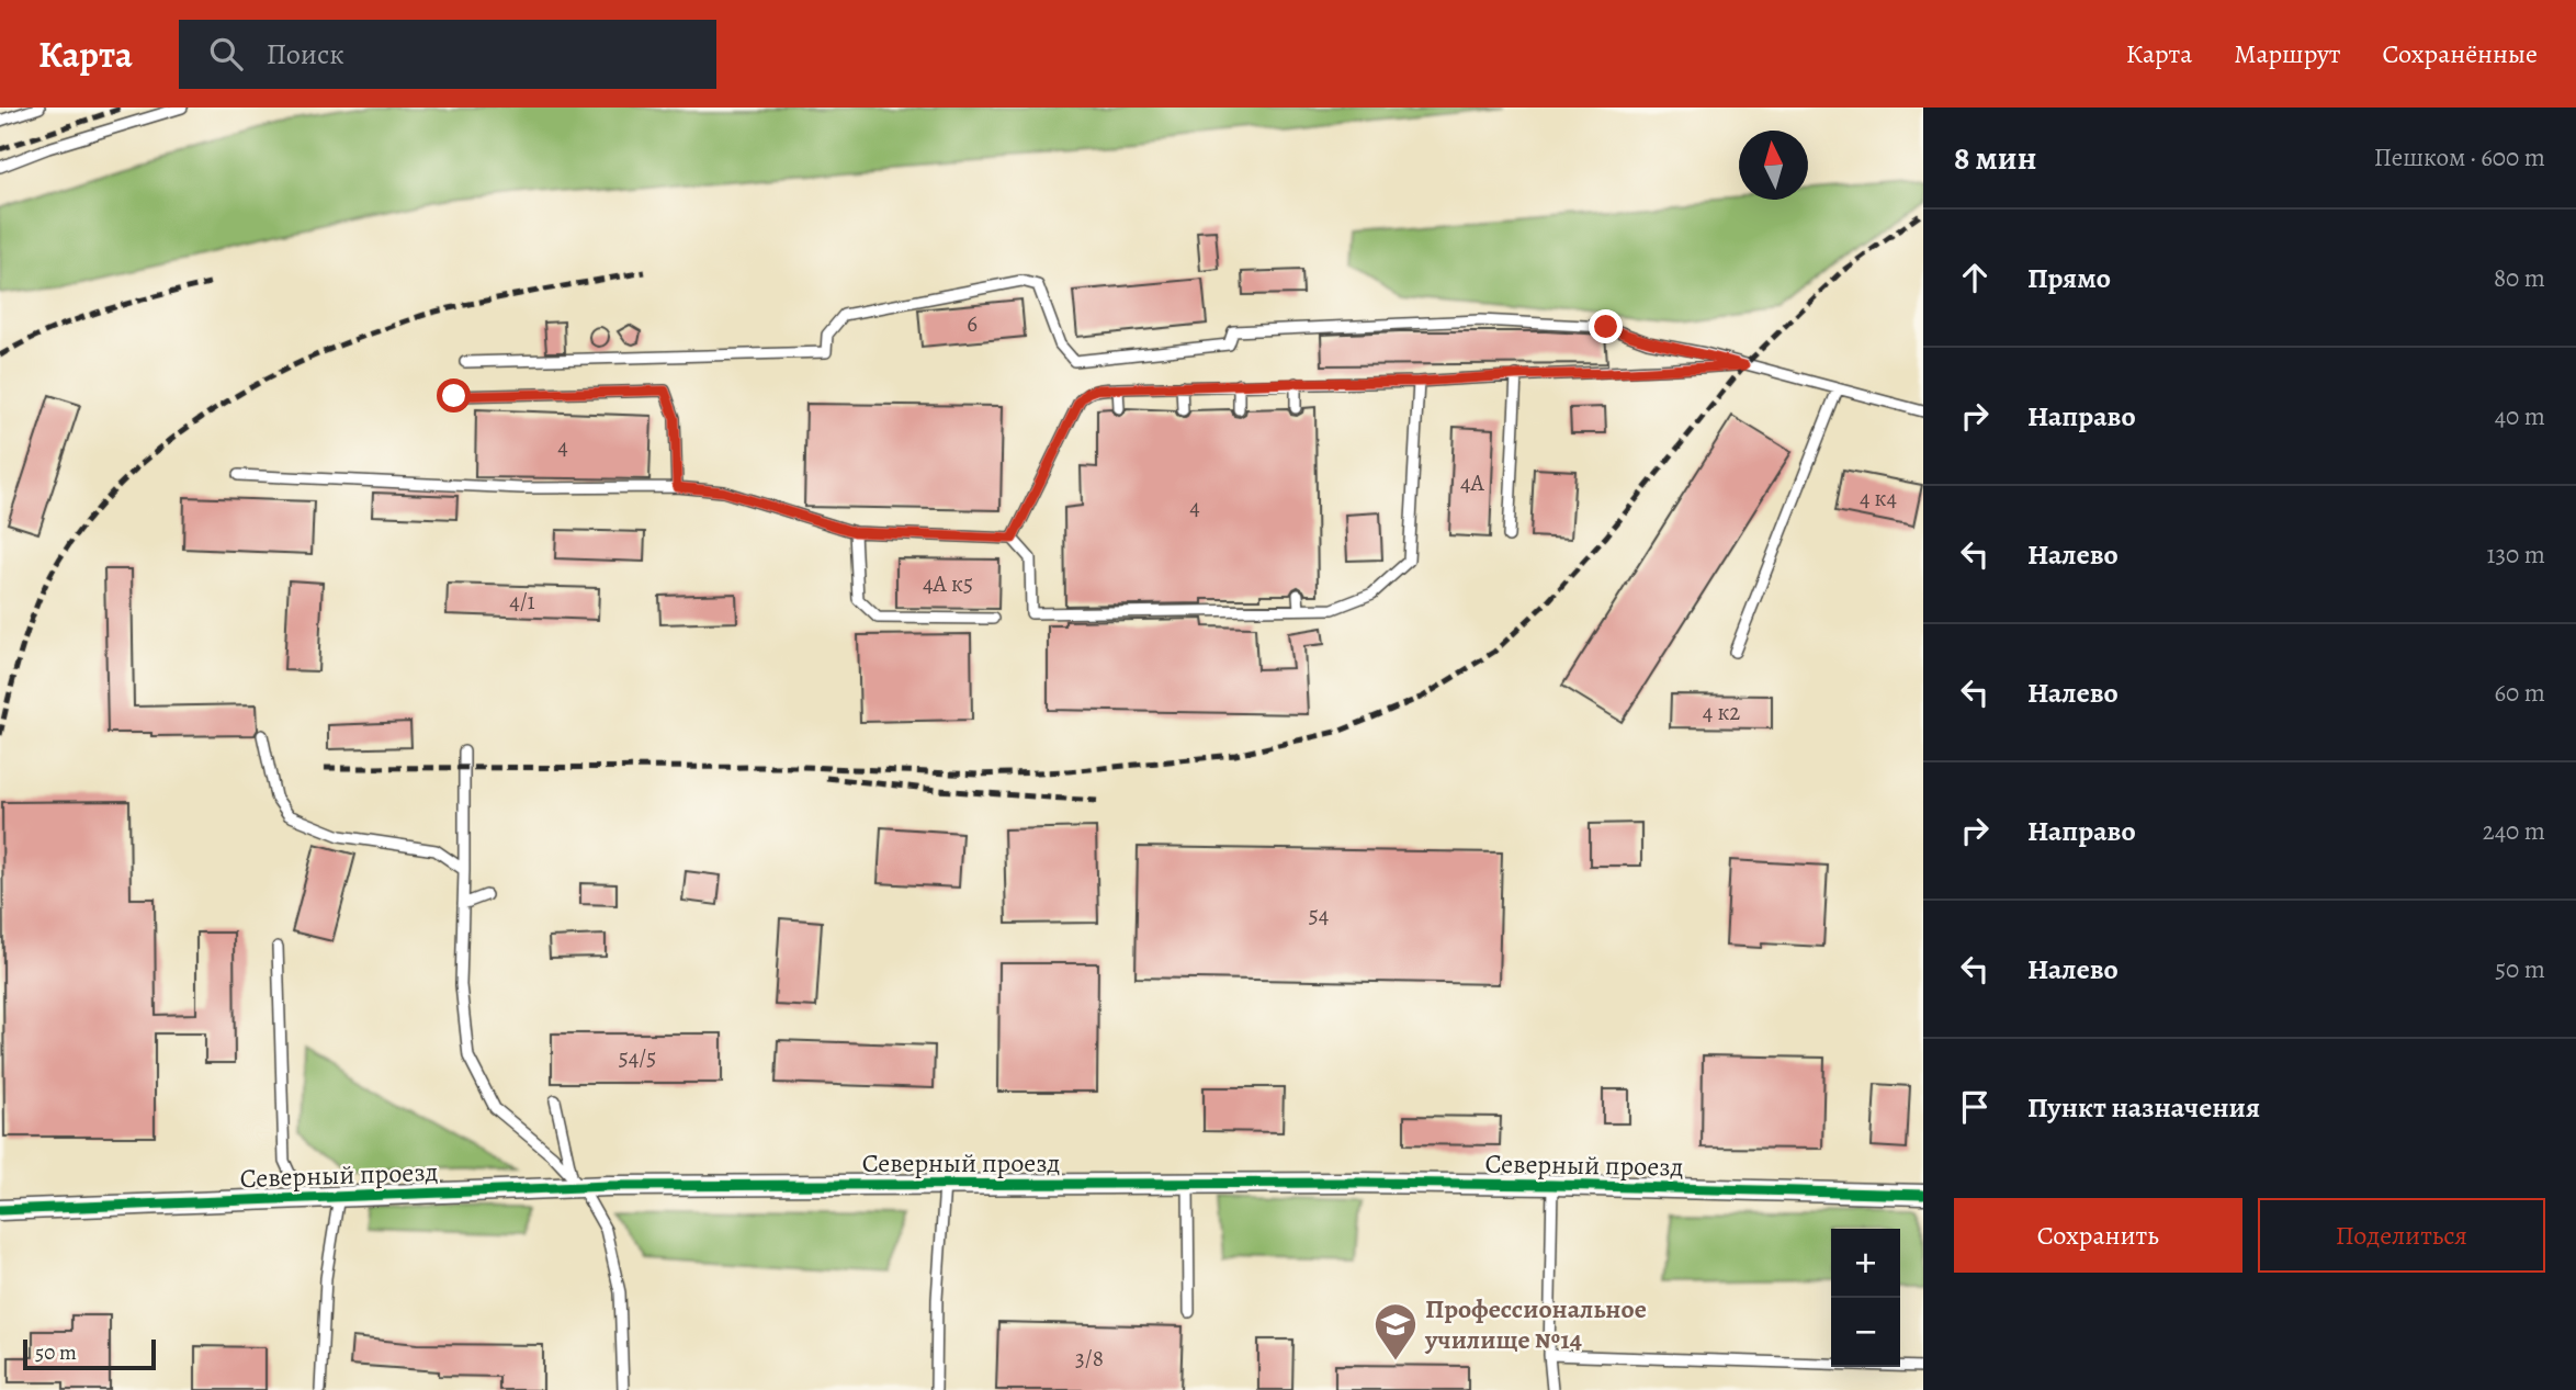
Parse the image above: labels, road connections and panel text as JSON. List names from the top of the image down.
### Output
{
  "streets": {
    "street": ["Северный проезд"]
  },
  "places": {
    "school or university": ["Профессиональное училище №14"]
  },
  "house_numbers": [
    "6",
    "4",
    "4А",
    "4 к4",
    "4",
    "4А к5",
    "4/1",
    "4 к2",
    "54",
    "54/5",
    "3/8"
  ],
  "scale_bar": "50 m",
  "north": "top",
  "page": {
    "header": "Карта",
    "search": "Поиск",
    "nav": ["Карта", "Маршрут", "Сохранённые"],
    "heading": ["8 мин", "Пешком · 600 m"],
    "list": [
      ["Прямо", "80 m"],
      ["Направо", "40 m"],
      ["Налево", "130 m"],
      ["Налево", "60 m"],
      ["Направо", "240 m"],
      ["Налево", "50 m"],
      "Пункт назначения"
    ],
    "buttons": ["Сохранить", "Поделиться"],
    "map_buttons": ["+", "−"],
    "scale": "50 m"
  }
}
